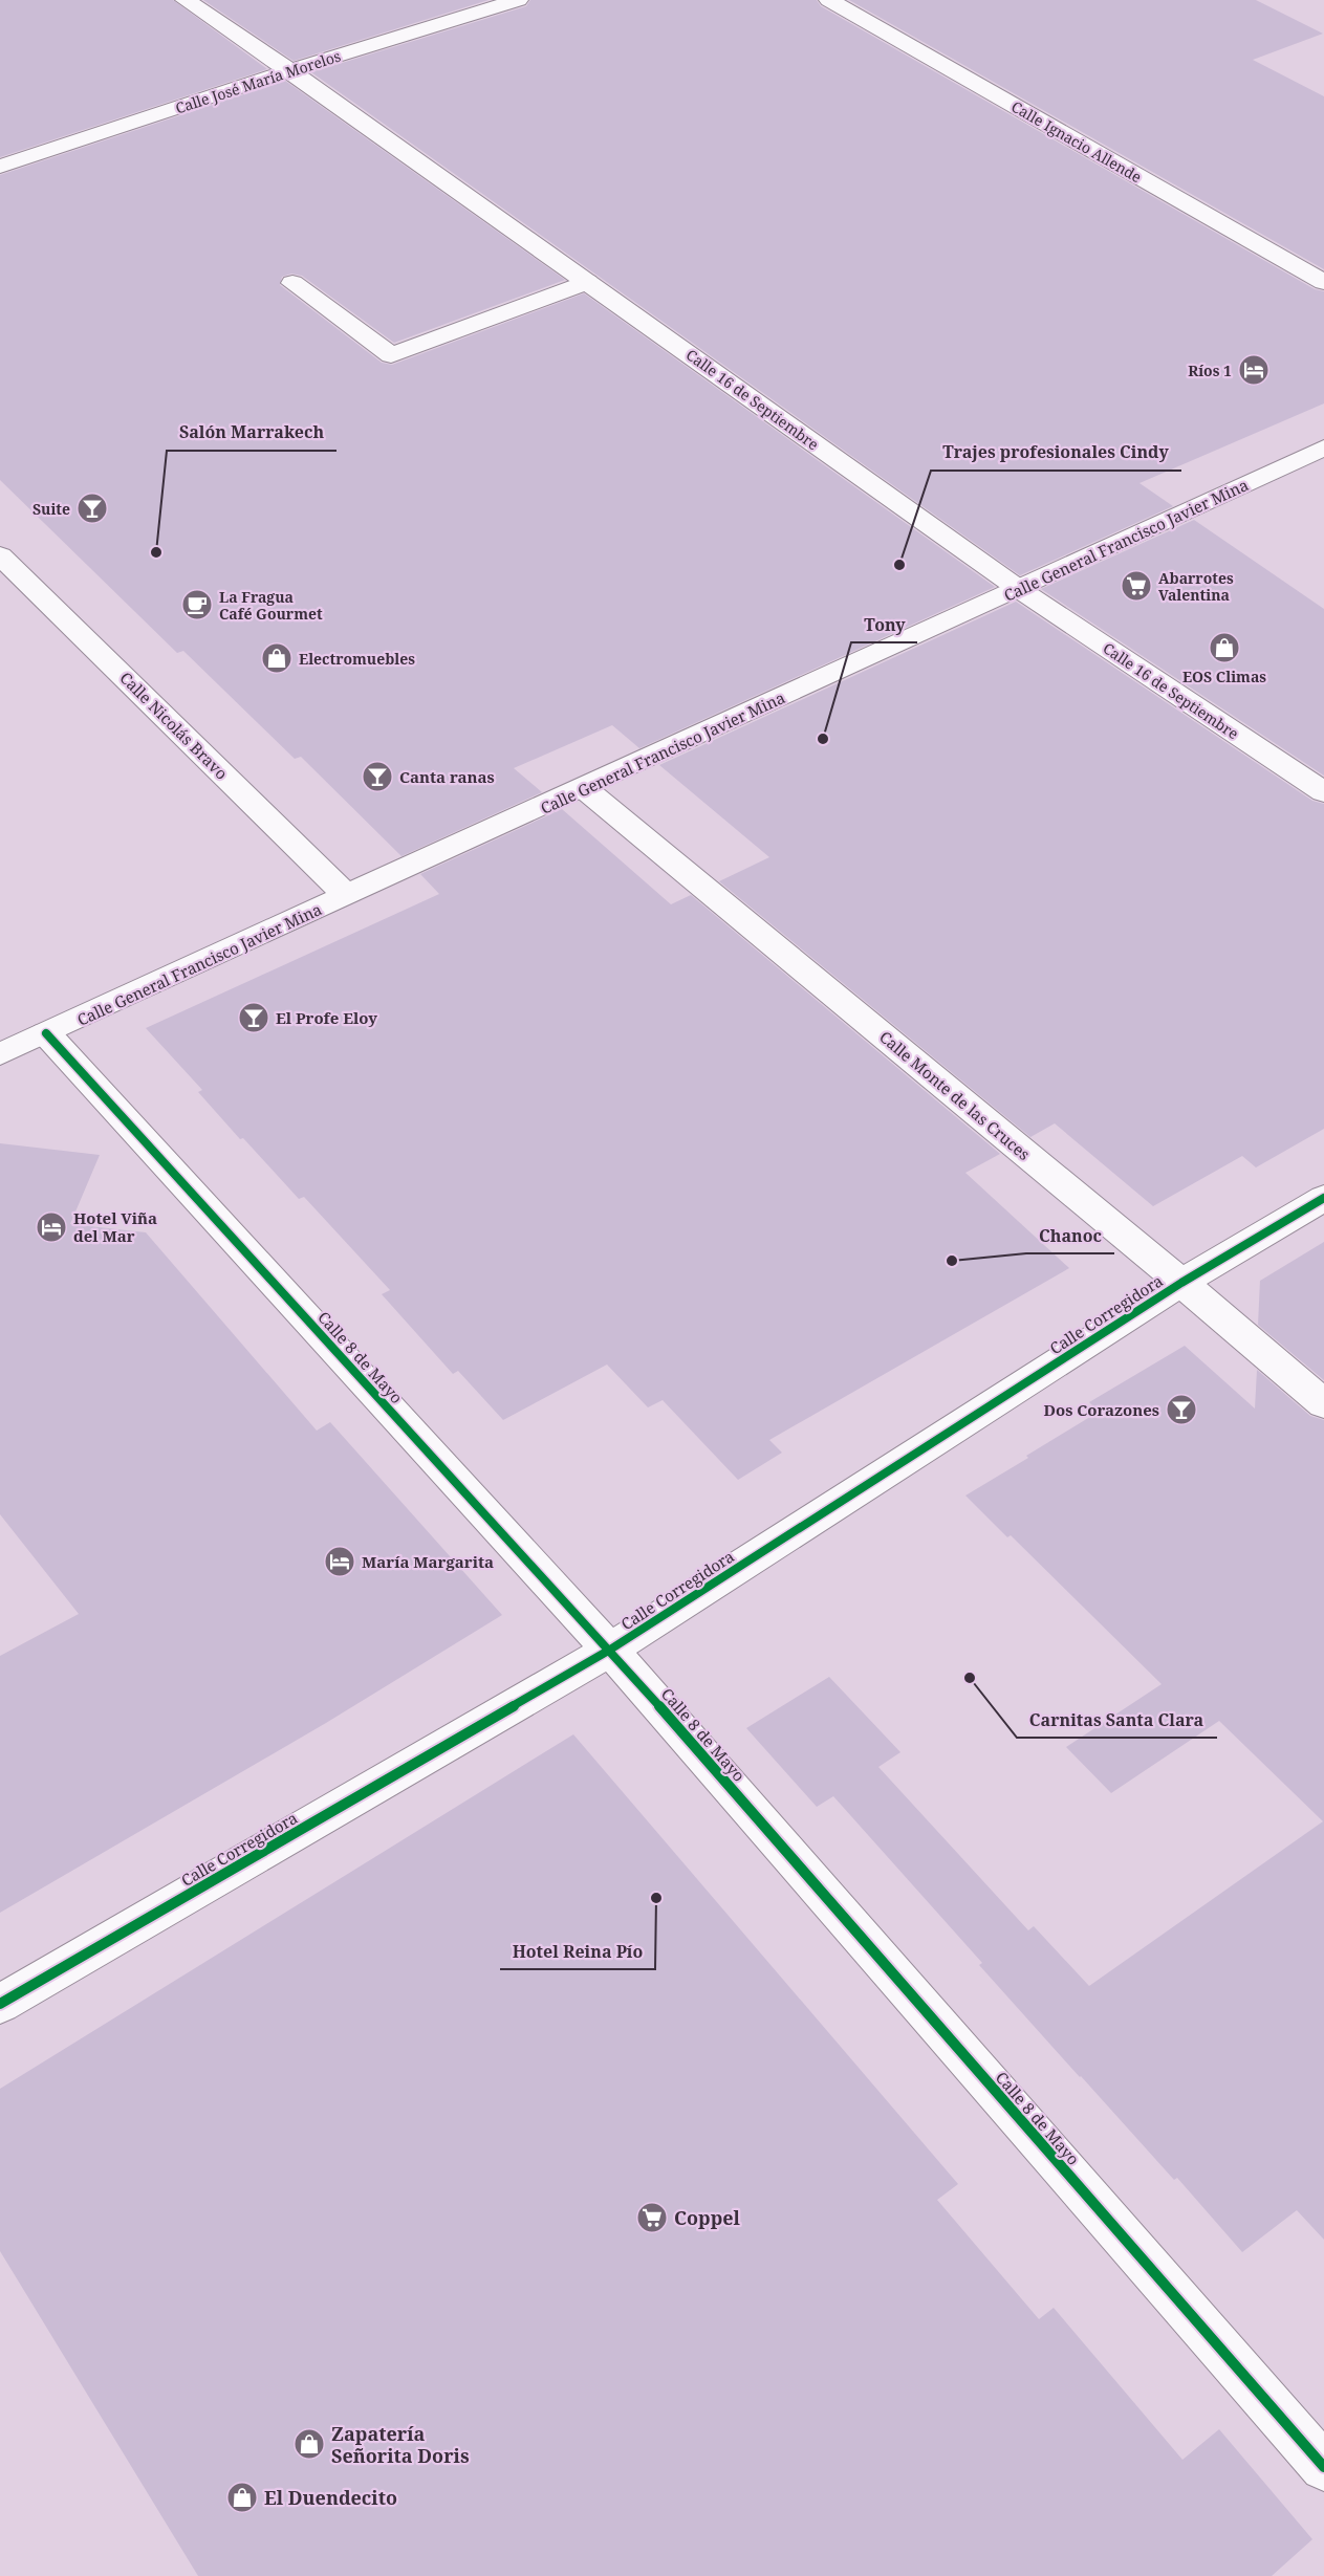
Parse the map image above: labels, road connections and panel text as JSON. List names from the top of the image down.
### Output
{
  "streets": {
    "street": [
      "Calle José María Morelos",
      "Calle Ignacio Allende",
      "Calle 16 de Septiembre",
      "Calle General Francisco Javier Mina",
      "Calle Nicolás Bravo",
      "Calle Monte de las Cruces",
      "Calle Corregidora",
      "Calle 8 de Mayo"
    ]
  },
  "crossings": [
    ["Calle José María Morelos", "Calle 16 de Septiembre"],
    ["Calle 16 de Septiembre", "Calle General Francisco Javier Mina"],
    ["Calle General Francisco Javier Mina", "Calle Nicolás Bravo"],
    ["Calle General Francisco Javier Mina", "Calle Monte de las Cruces"],
    ["Calle General Francisco Javier Mina", "Calle 8 de Mayo"],
    ["Calle Monte de las Cruces", "Calle Corregidora"],
    ["Calle Corregidora", "Calle 8 de Mayo"]
  ],
  "places": {
    "hotel": ["Ríos 1", "Hotel Viña del Mar", "María Margarita"],
    "bar": [
      "Suite",
      "Canta ranas",
      "El Profe Eloy",
      "Dos Corazones"
    ],
    "other": [
      "Salón Marrakech",
      "Trajes profesionales Cindy",
      "Tony",
      "Chanoc",
      "Carnitas Santa Clara",
      "Hotel Reina Pío"
    ],
    "supermarket": ["Abarrotes Valentina", "Coppel"],
    "cafe": ["La Fragua Café Gourmet"],
    "shop": [
      "EOS Climas",
      "Electromuebles",
      "Zapatería Señorita Doris",
      "El Duendecito"
    ]
  }
}
